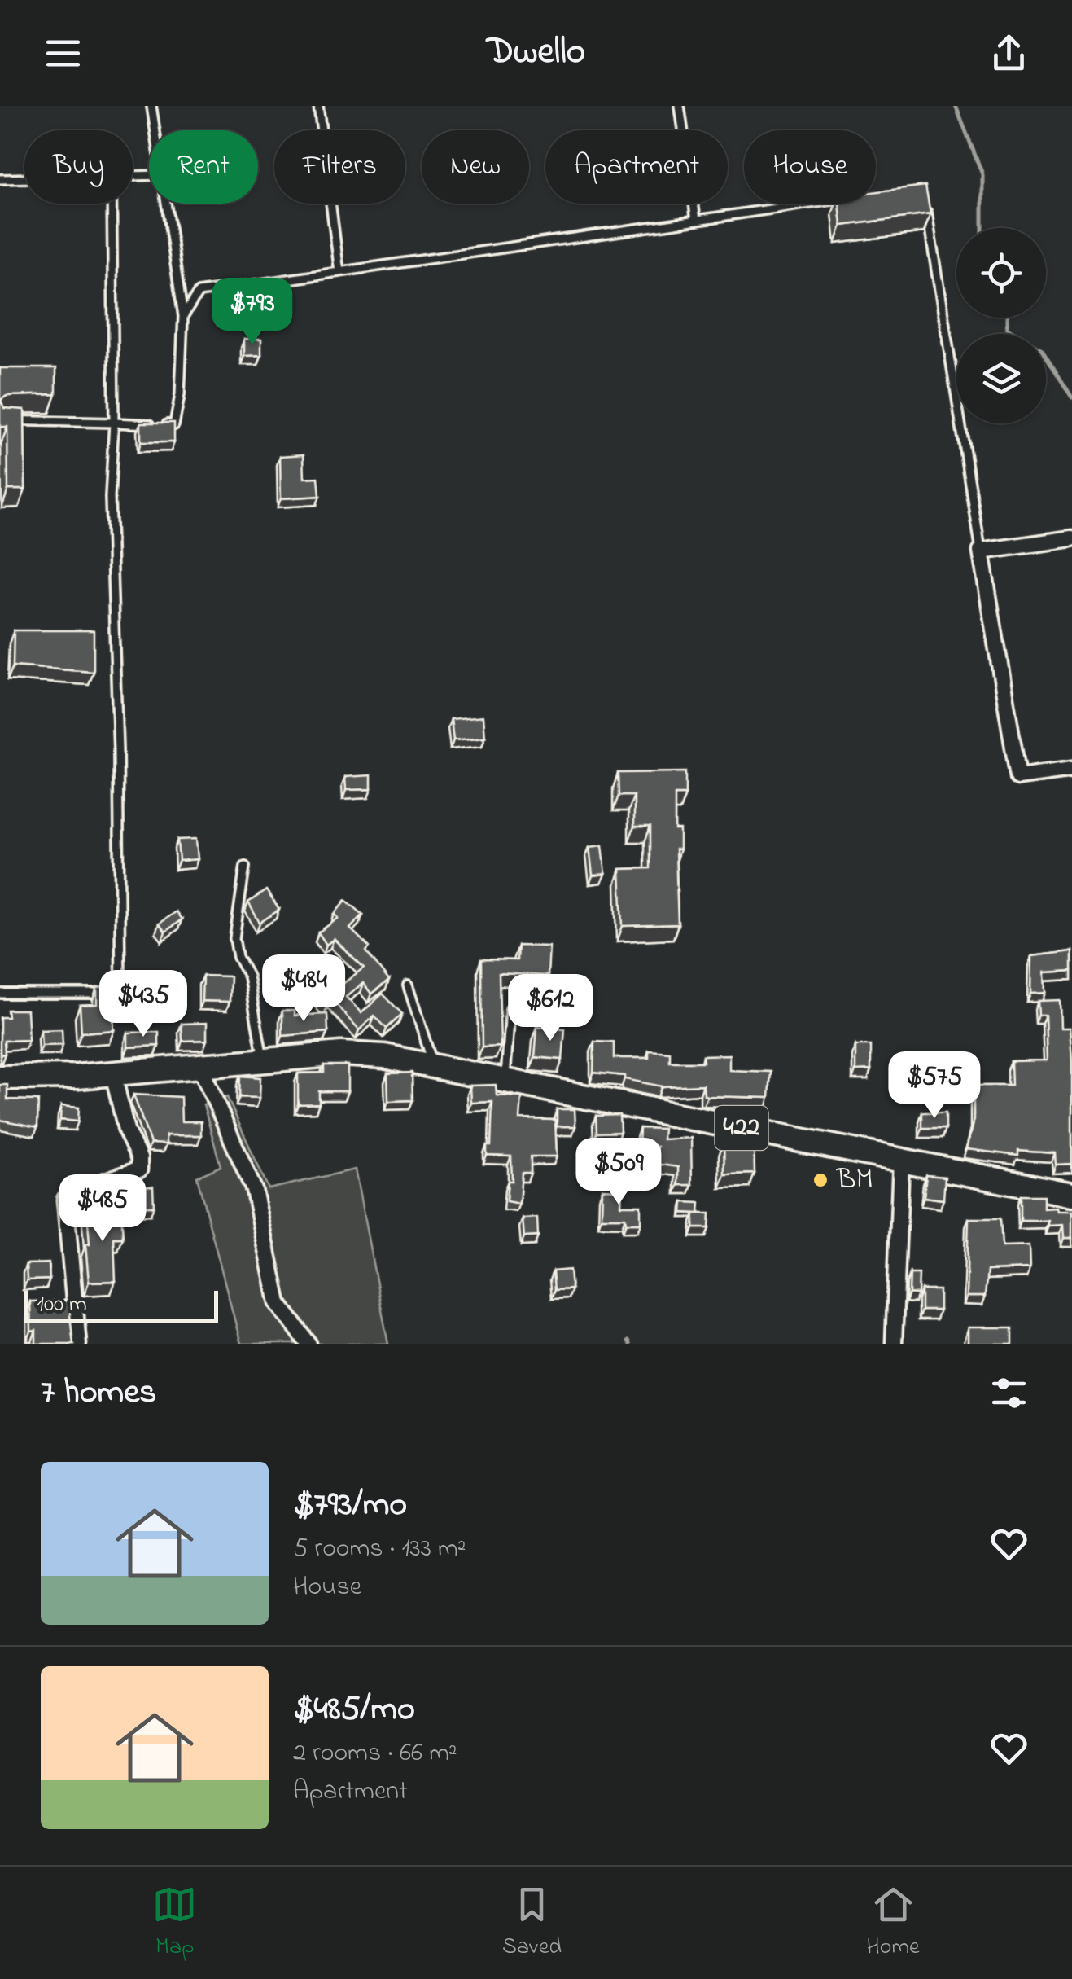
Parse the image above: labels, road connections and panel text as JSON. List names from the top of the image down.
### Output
{
  "streets": {
    "main road": ["422"]
  },
  "places": ["BM"],
  "scale_bar": "100 m",
  "page": {
    "header": "Dwello",
    "chip": [
      "Buy",
      "Rent",
      "Filters",
      "New",
      "Apartment",
      "House"
    ],
    "price": [
      "$793",
      "$484",
      "$435",
      "$612",
      "$575",
      "$509",
      "$485"
    ],
    "scale": "100 m",
    "heading": "7 homes",
    "list": [
      {
        "name": "$793/mo",
        "note": "5 rooms · 133 m² · House"
      },
      {
        "name": "$485/mo",
        "note": "2 rooms · 66 m² · Apartment"
      }
    ],
    "tabs": ["Map", "Saved", "Home"]
  }
}
